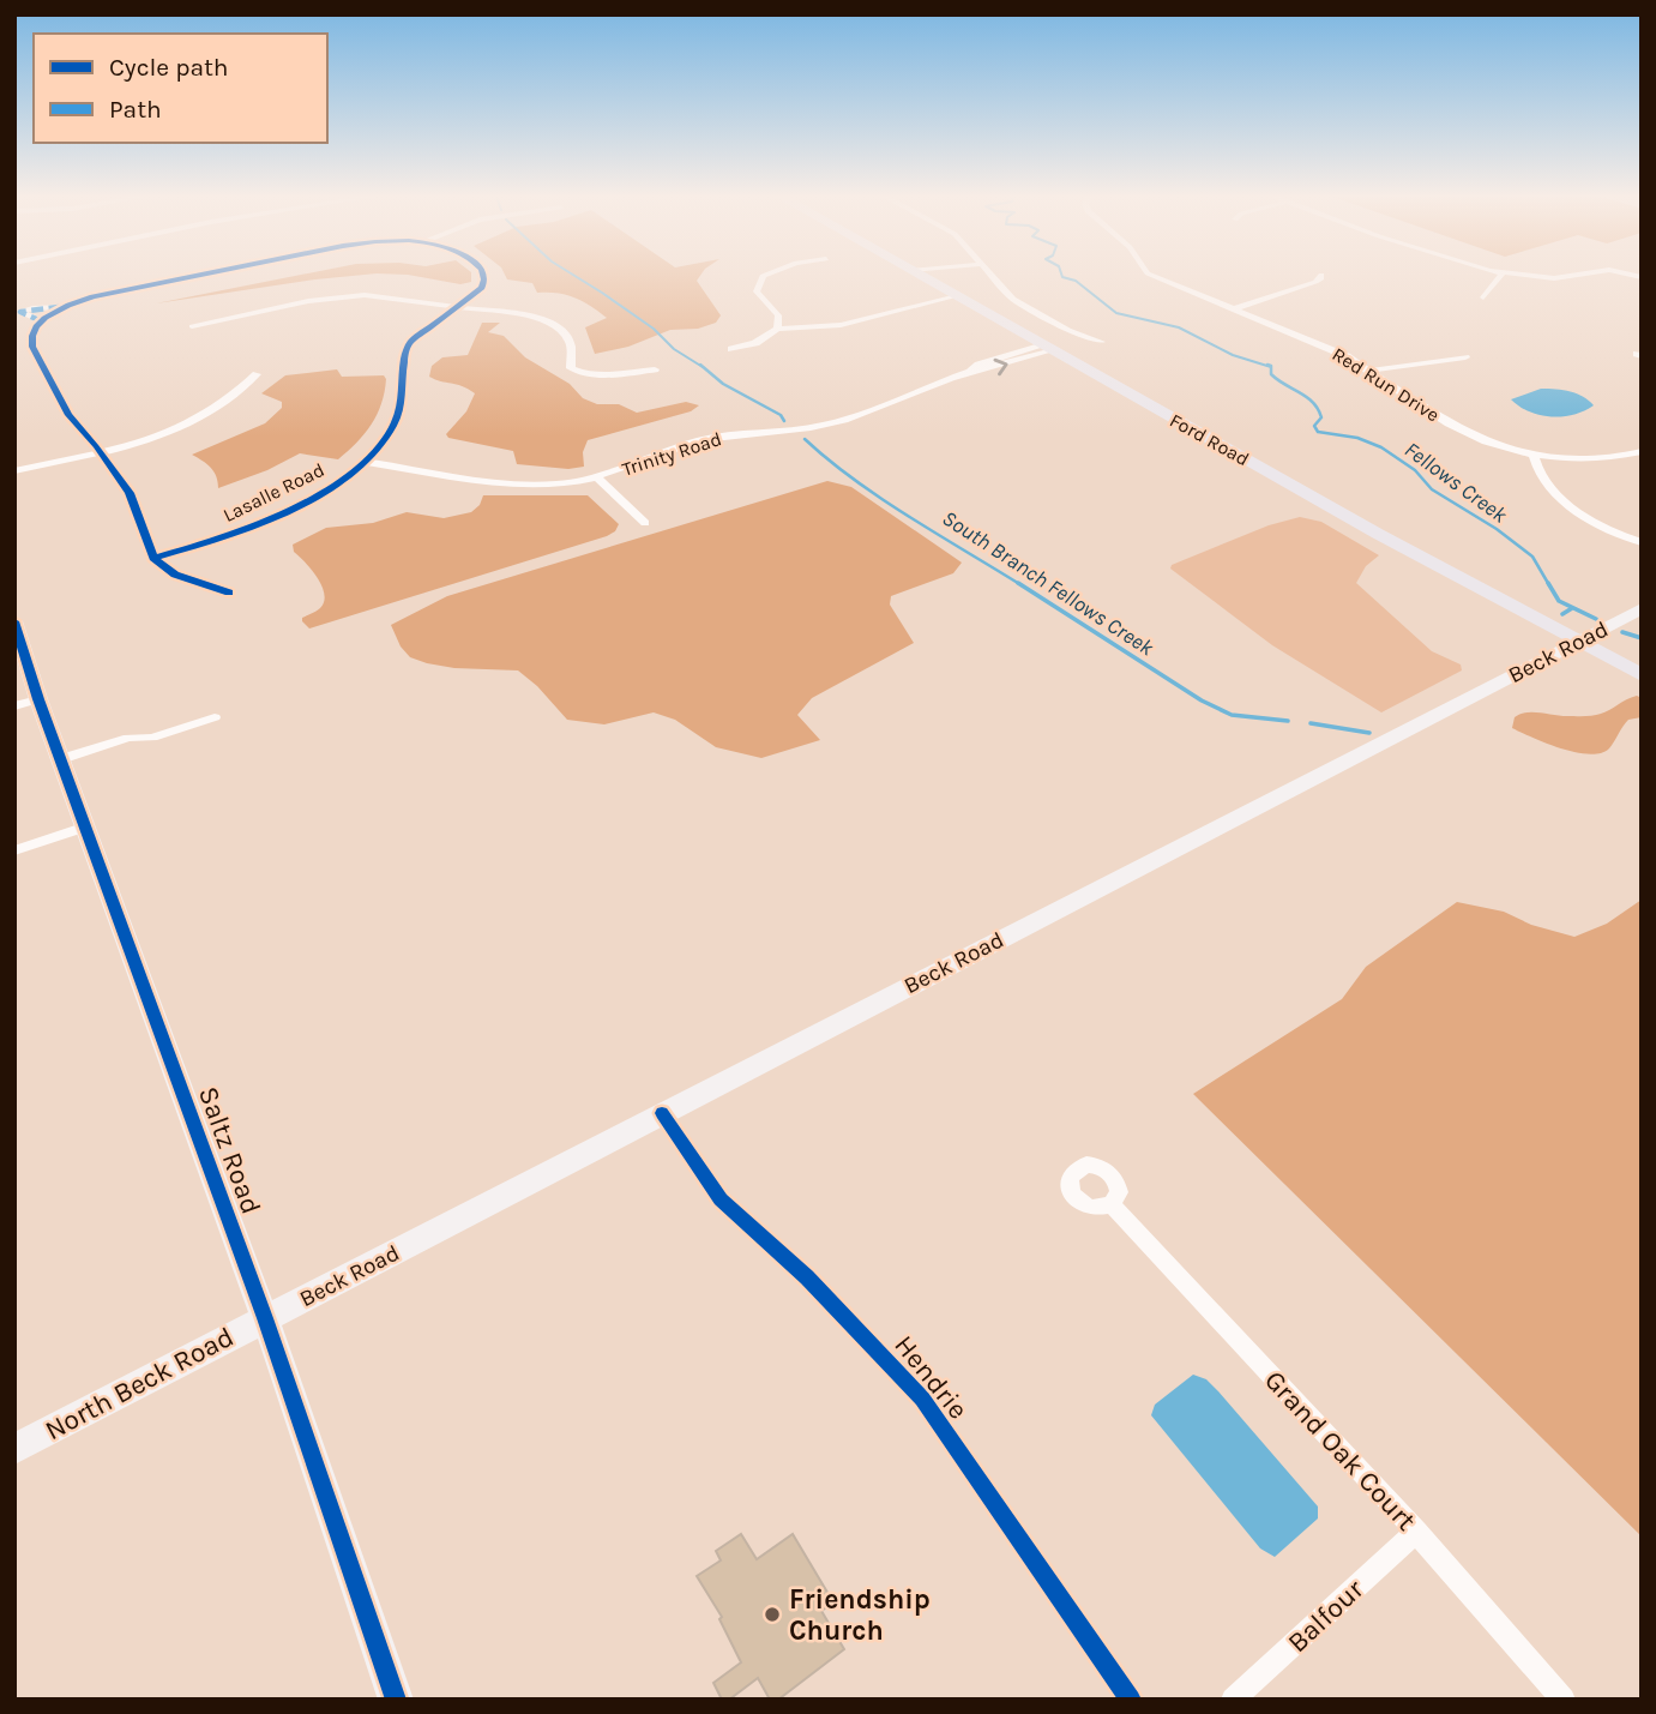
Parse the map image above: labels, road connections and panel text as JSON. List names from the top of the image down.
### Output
{
  "streets": {
    "main road": [
      "Ford Road",
      "Beck Road",
      "Saltz Road",
      "North Beck Road"
    ],
    "street": [
      "Red Run Drive",
      "Trinity Road",
      "Lasalle Road",
      "Hendrie",
      "Grand Oak Court",
      "Balfour"
    ]
  },
  "crossings": [
    ["Ford Road", "Trinity Road"],
    ["Ford Road", "Beck Road"],
    ["Trinity Road", "Lasalle Road"],
    ["Beck Road", "Saltz Road"],
    ["Beck Road", "Hendrie"],
    ["Beck Road", "North Beck Road"],
    ["Saltz Road", "North Beck Road"],
    ["Grand Oak Court", "Balfour"]
  ],
  "water": ["Fellows Creek", "South Branch Fellows Creek"],
  "places": ["Friendship Church"],
  "legend": ["Cycle path", "Path"]
}
